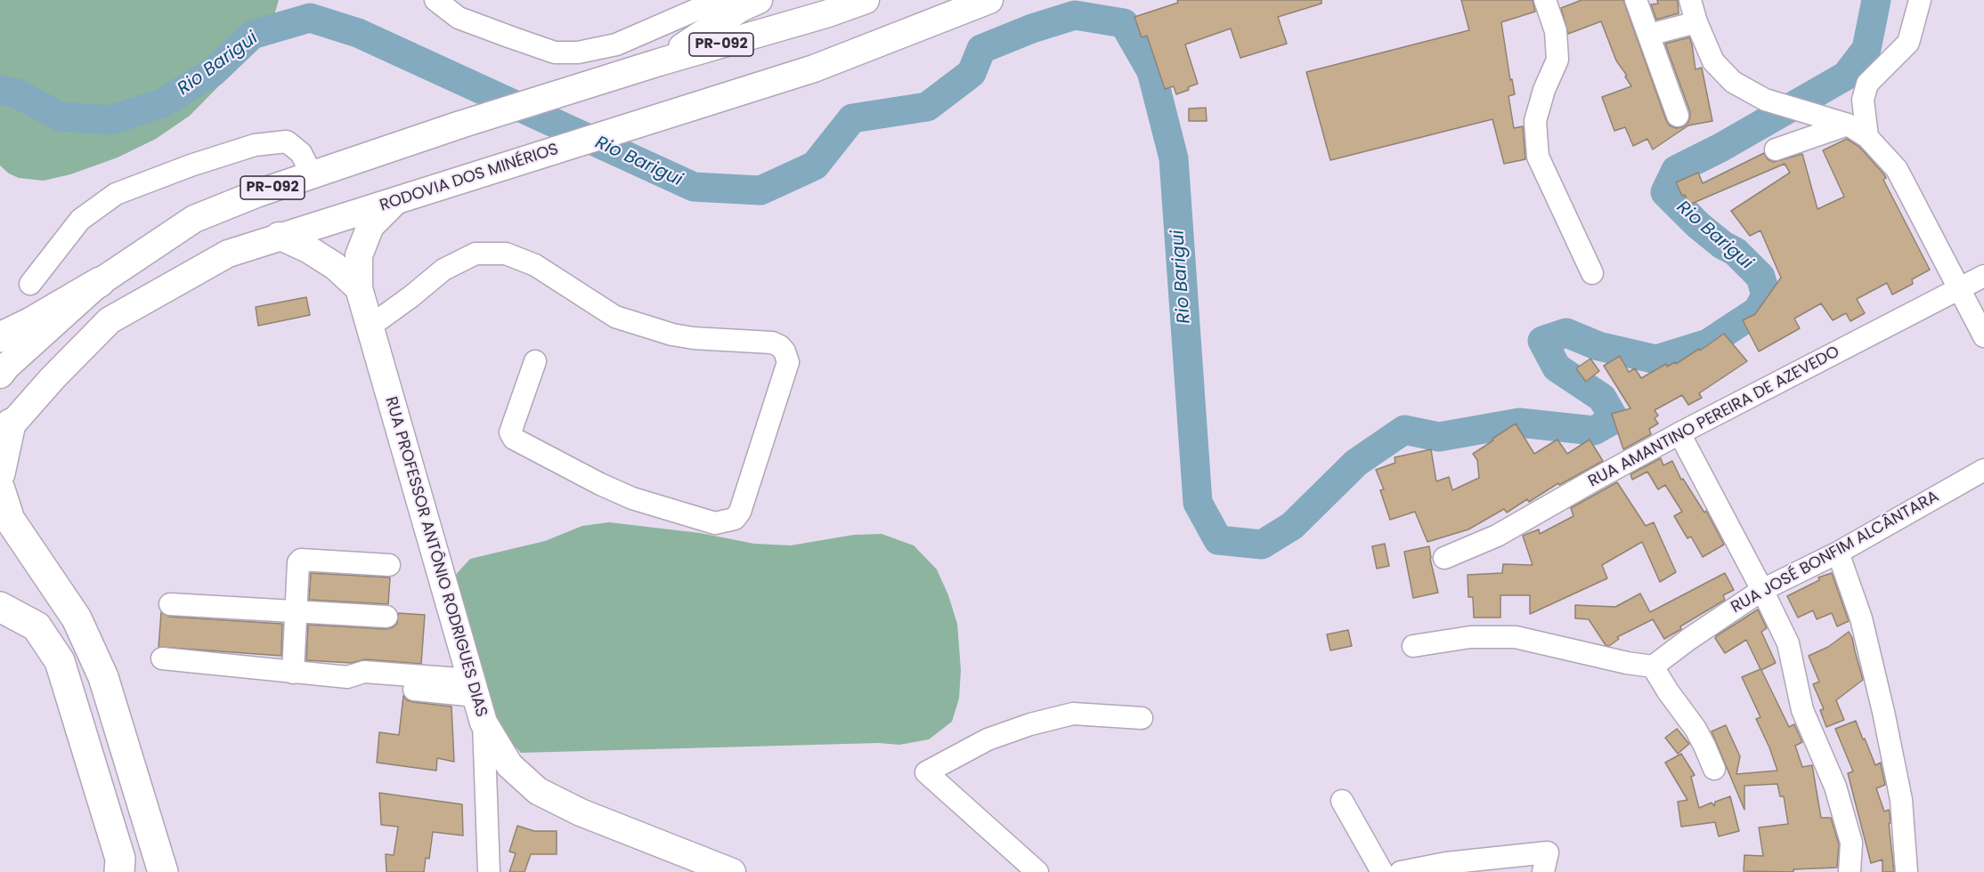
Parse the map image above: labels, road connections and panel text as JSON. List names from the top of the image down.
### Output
{
  "streets": {
    "main road": ["PR-092", "RODOVIA DOS MINÉRIOS", "RUA PROFESSOR ANTÔNIO RODRIGUES DIAS"],
    "street": ["RUA AMANTINO PEREIRA DE AZEVEDO", "RUA JOSÉ BONFIM ALCÂNTARA"]
  },
  "crossings": [
    ["RODOVIA DOS MINÉRIOS", "RUA PROFESSOR ANTÔNIO RODRIGUES DIAS"]
  ],
  "water": ["Rio Barigui"]
}
